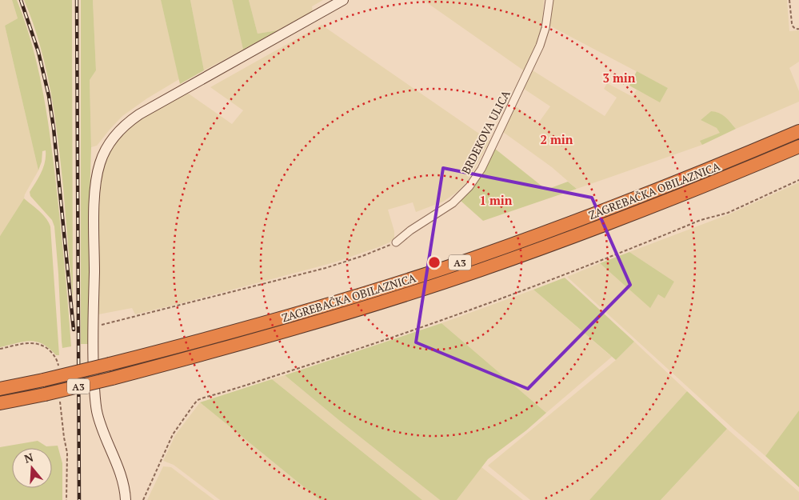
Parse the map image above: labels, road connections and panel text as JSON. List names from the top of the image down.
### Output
{
  "streets": {
    "highway": ["ZAGREBAČKA OBILAZNICA", "A3"],
    "street": ["BRDEKOVA ULICA"]
  },
  "north": "top",
  "rings": ["3 min", "2 min", "1 min"]
}
